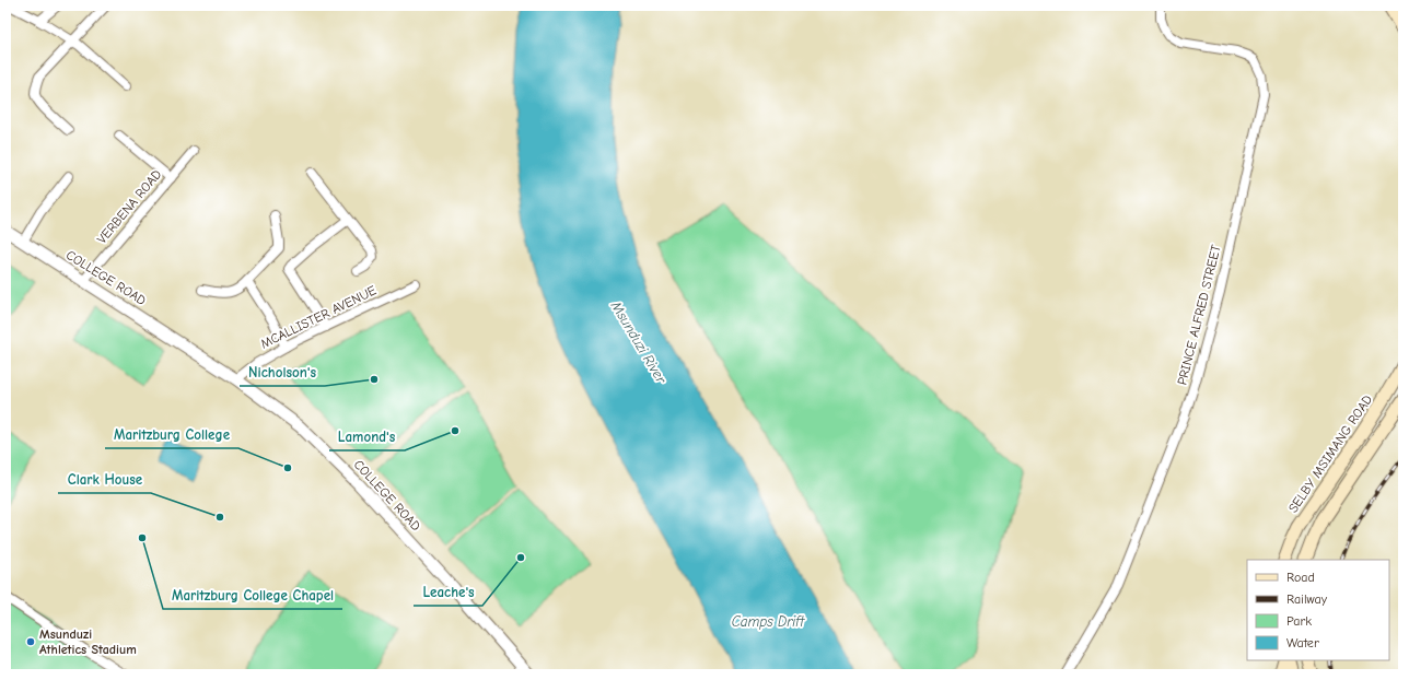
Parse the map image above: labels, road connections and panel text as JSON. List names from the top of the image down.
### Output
{
  "streets": {
    "main road": ["SELBY MSIMANG ROAD"],
    "street": [
      "VERBENA ROAD",
      "COLLEGE ROAD",
      "PRINCE ALFRED STREET",
      "MCALLISTER AVENUE"
    ]
  },
  "crossings": [
    ["VERBENA ROAD", "COLLEGE ROAD"],
    ["COLLEGE ROAD", "MCALLISTER AVENUE"]
  ],
  "water": ["Msunduzi River", "Camps Drift"],
  "places": [
    "Nicholson's",
    "Lamond's",
    "Maritzburg College",
    "Clark House",
    "Maritzburg College Chapel",
    "Leache's",
    "Msunduzi Athletics Stadium"
  ],
  "legend": [
    "Road",
    "Railway",
    "Park",
    "Water"
  ]
}
